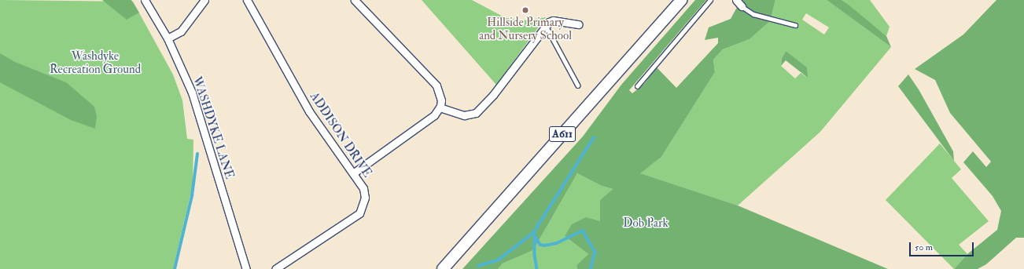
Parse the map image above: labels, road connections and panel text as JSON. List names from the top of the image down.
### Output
{
  "streets": {
    "main road": ["A611"],
    "street": ["WASHDYKE LANE", "ADDISON DRIVE"]
  },
  "parks": ["Washdyke Recreation Ground", "Dob Park"],
  "places": ["Hillside Primary and Nursery School"],
  "scale_bar": "50 m"
}
